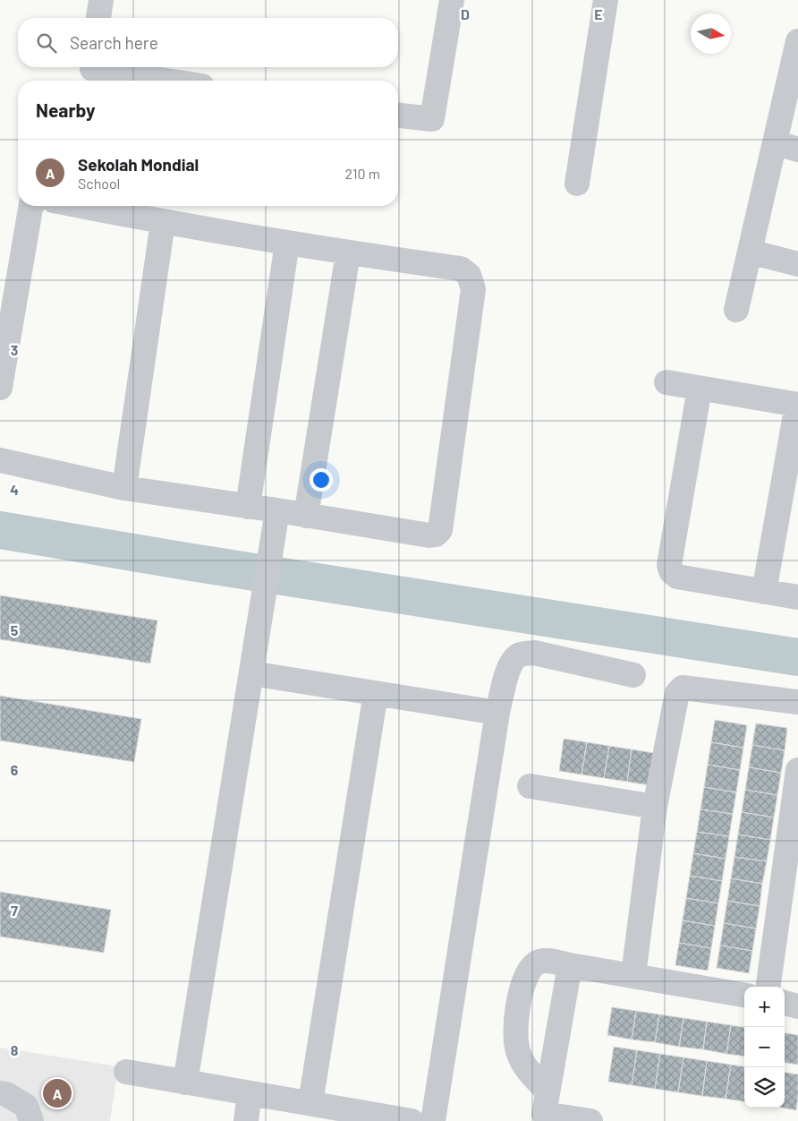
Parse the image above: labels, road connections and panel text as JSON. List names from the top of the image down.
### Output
{
  "north": "right",
  "page": {
    "search": "Search here",
    "heading": "Nearby",
    "list": [
      {
        "mark": "A",
        "name": "Sekolah Mondial",
        "note": "School",
        "value": "210 m"
      }
    ],
    "map_buttons": ["+", "−"],
    "pins": "A"
  },
  "grid": {
    "columns": ["D", "E"],
    "rows": [
      "3",
      "4",
      "5",
      "6",
      "7",
      "8"
    ]
  }
}
